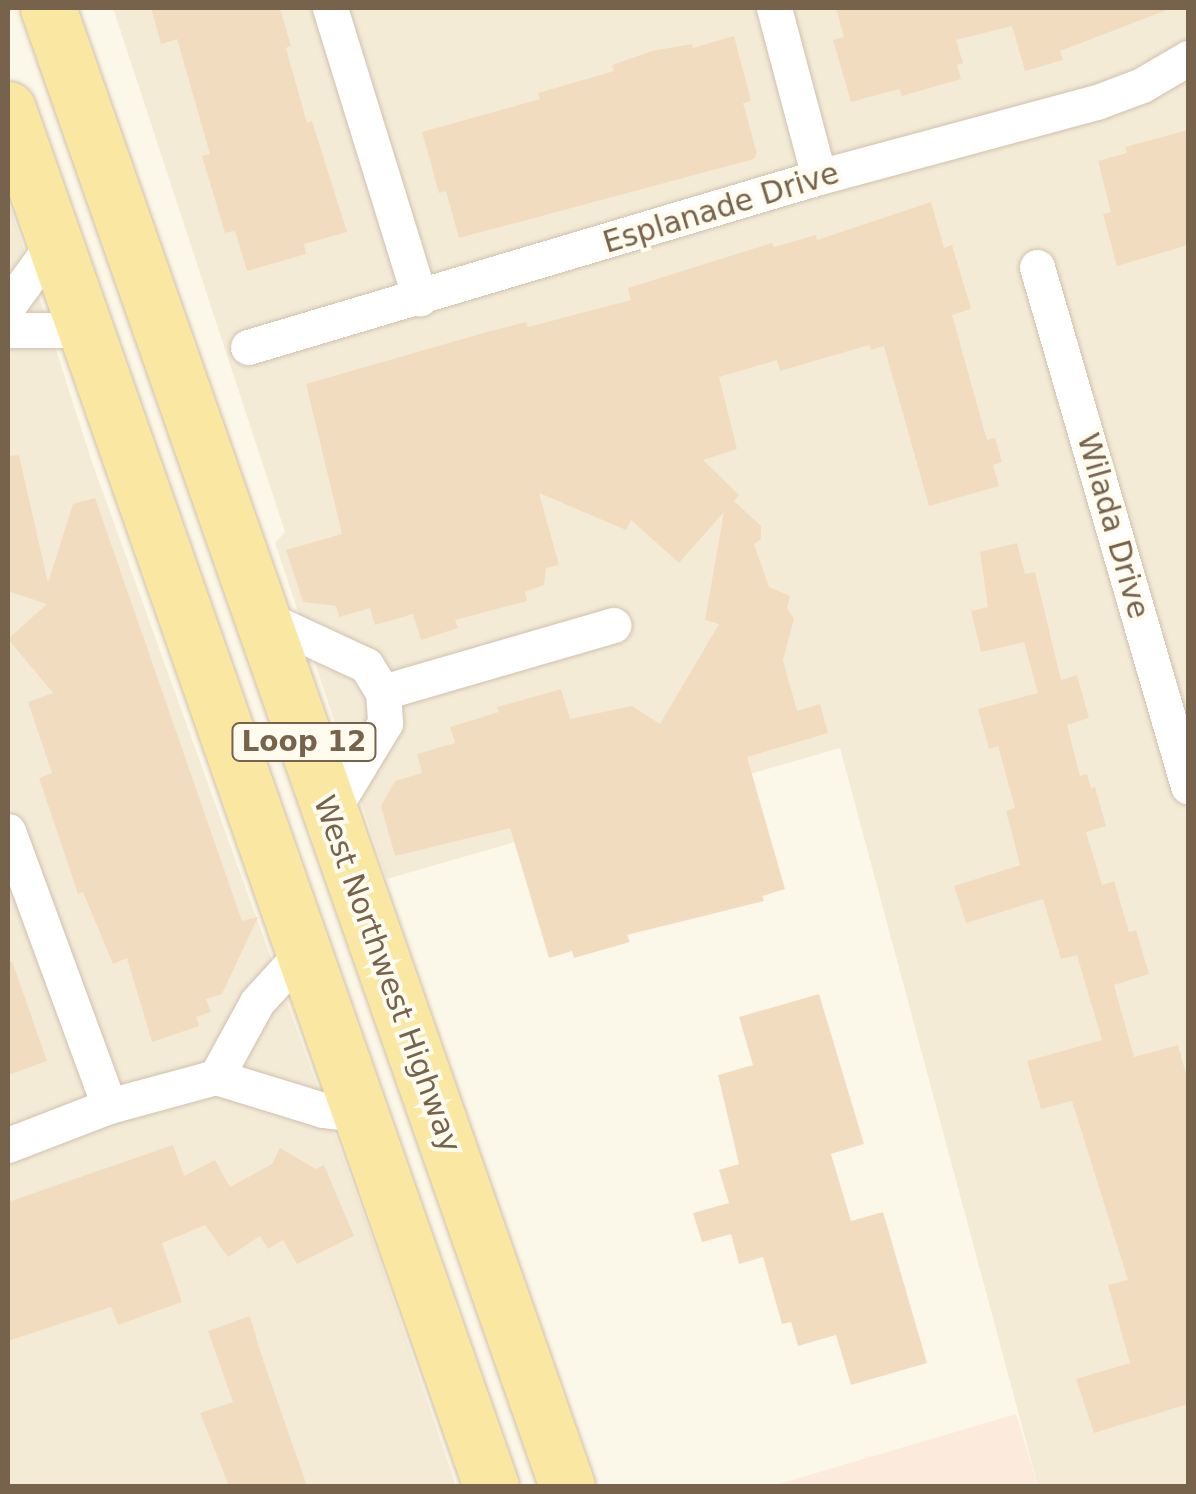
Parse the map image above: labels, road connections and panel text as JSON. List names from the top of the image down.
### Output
{
  "streets": {
    "main road": ["Loop 12", "West Northwest Highway"],
    "street": ["Esplanade Drive", "Wilada Drive"]
  }
}
